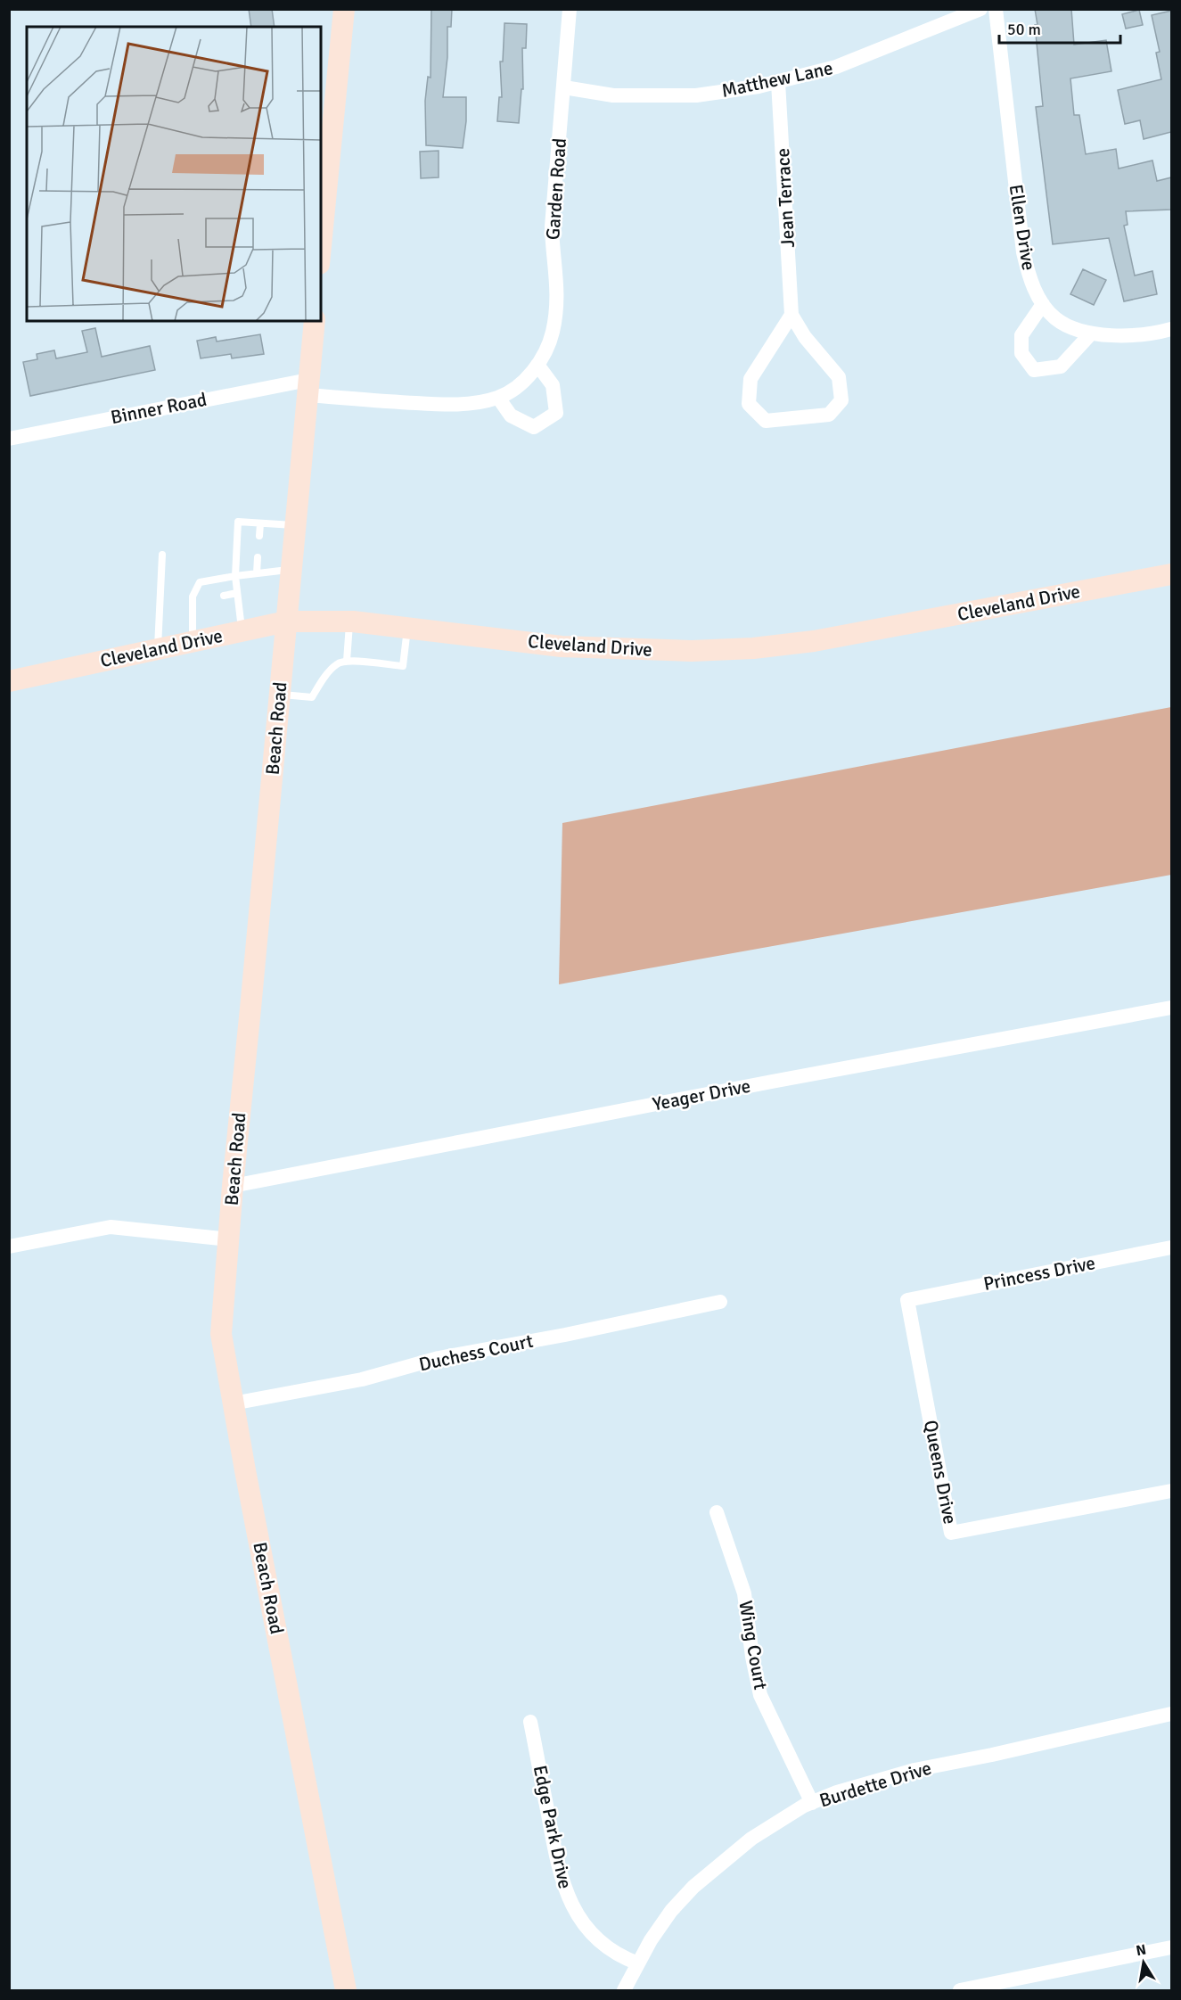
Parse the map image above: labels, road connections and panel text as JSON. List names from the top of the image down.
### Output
{
  "streets": {
    "street": [
      "Matthew Lane",
      "Garden Road",
      "Jean Terrace",
      "Ellen Drive",
      "Binner Road",
      "Cleveland Drive",
      "Beach Road",
      "Yeager Drive",
      "Princess Drive",
      "Duchess Court",
      "Queens Drive",
      "Wing Court",
      "Burdette Drive",
      "Edge Park Drive"
    ]
  },
  "crossings": [
    ["Matthew Lane", "Garden Road"],
    ["Matthew Lane", "Jean Terrace"],
    ["Garden Road", "Binner Road"],
    ["Garden Road", "Beach Road"],
    ["Binner Road", "Beach Road"],
    ["Cleveland Drive", "Beach Road"],
    ["Beach Road", "Yeager Drive"],
    ["Beach Road", "Duchess Court"],
    ["Princess Drive", "Queens Drive"],
    ["Wing Court", "Burdette Drive"],
    ["Burdette Drive", "Edge Park Drive"]
  ],
  "scale_bar": "50 m",
  "north": "top"
}
